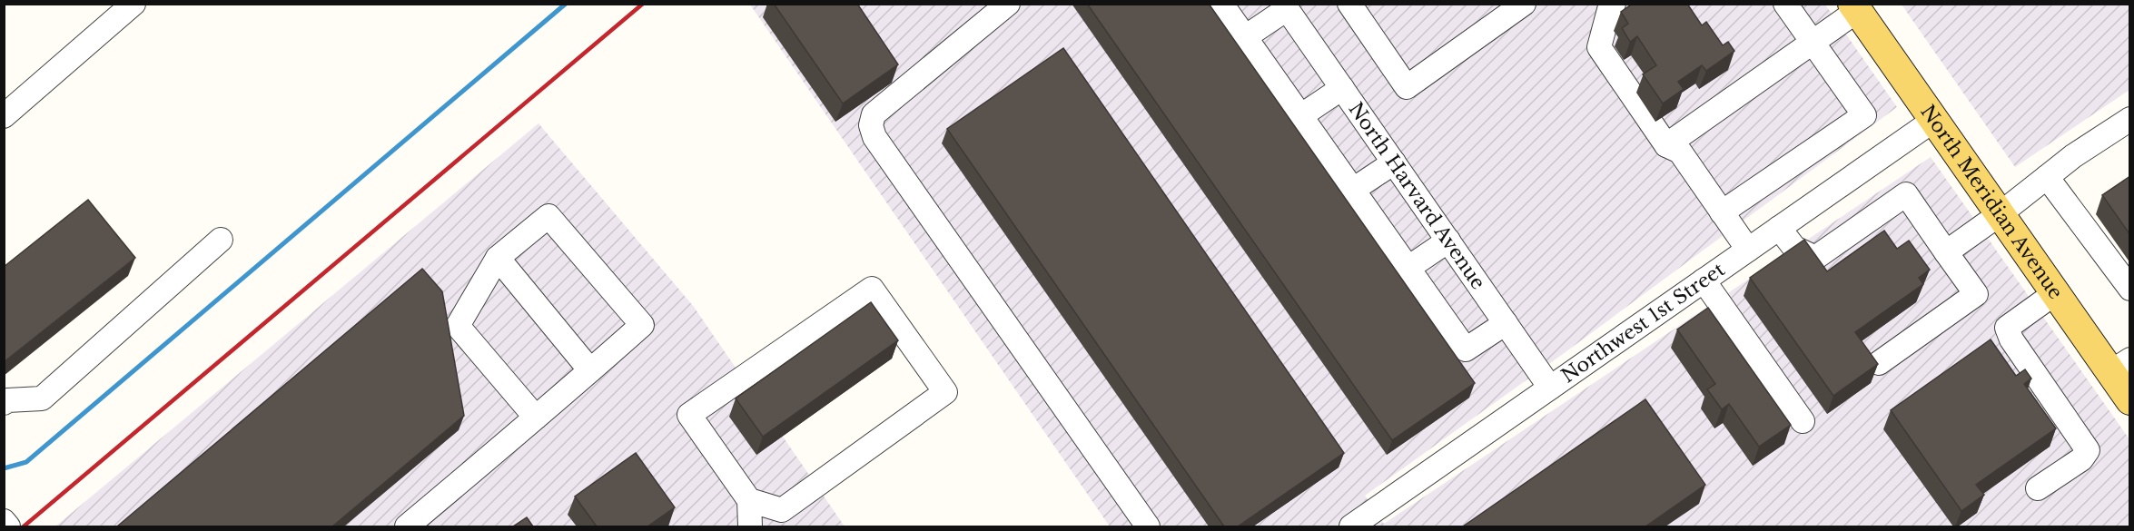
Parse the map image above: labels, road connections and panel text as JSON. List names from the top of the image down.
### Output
{
  "streets": {
    "main road": ["North Meridian Avenue"],
    "street": ["North Harvard Avenue", "Northwest 1st Street"]
  },
  "crossings": [
    ["North Harvard Avenue", "Northwest 1st Street"],
    ["North Meridian Avenue", "Northwest 1st Street"]
  ]
}
